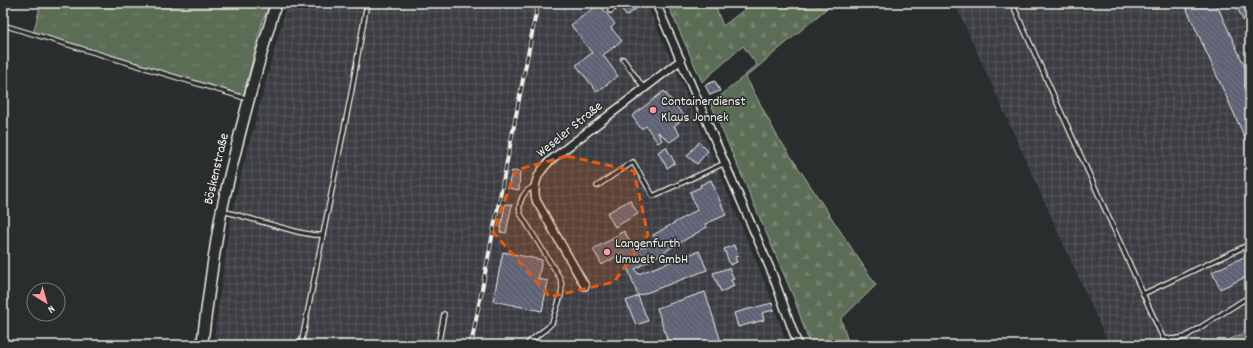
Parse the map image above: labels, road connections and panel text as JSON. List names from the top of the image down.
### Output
{
  "streets": {
    "main road": ["Böskenstraße"],
    "street": ["Weseler Straße"]
  },
  "places": ["Containerdienst Klaus Jonnek", "Langenfurth Umwelt GmbH"],
  "north": "bottom right"
}
